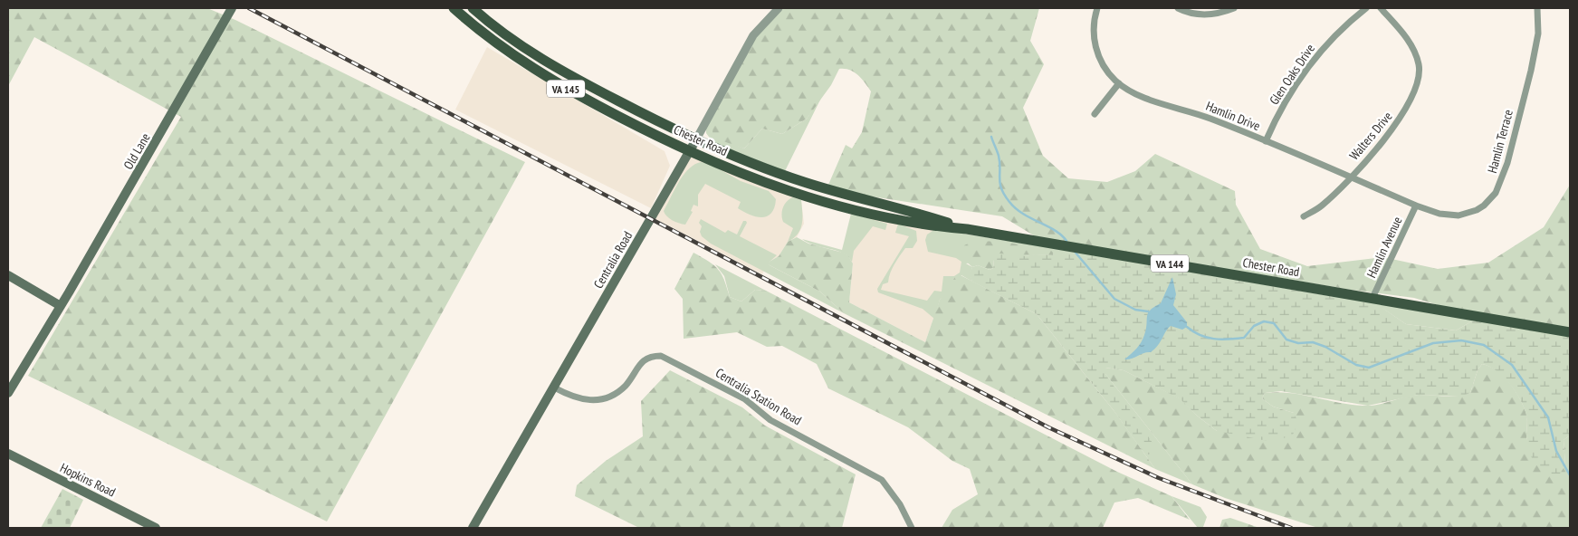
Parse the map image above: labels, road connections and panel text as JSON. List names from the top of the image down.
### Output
{
  "streets": {
    "main road": [
      "VA 145",
      "Chester Road",
      "Old Lane",
      "Centralia Road",
      "VA 144",
      "Hopkins Road"
    ],
    "street": [
      "Glen Oaks Drive",
      "Hamlin Drive",
      "Walters Drive",
      "Hamlin Terrace",
      "Hamlin Avenue",
      "Centralia Station Road"
    ]
  },
  "crossings": [
    ["Glen Oaks Drive", "Hamlin Drive"],
    ["Hamlin Drive", "Walters Drive"],
    ["Hamlin Drive", "Hamlin Terrace"],
    ["Hamlin Drive", "Hamlin Avenue"],
    ["Chester Road", "Hamlin Avenue"],
    ["Chester Road", "Centralia Road"],
    ["Hamlin Terrace", "Hamlin Avenue"],
    ["Centralia Road", "Centralia Station Road"]
  ]
}
